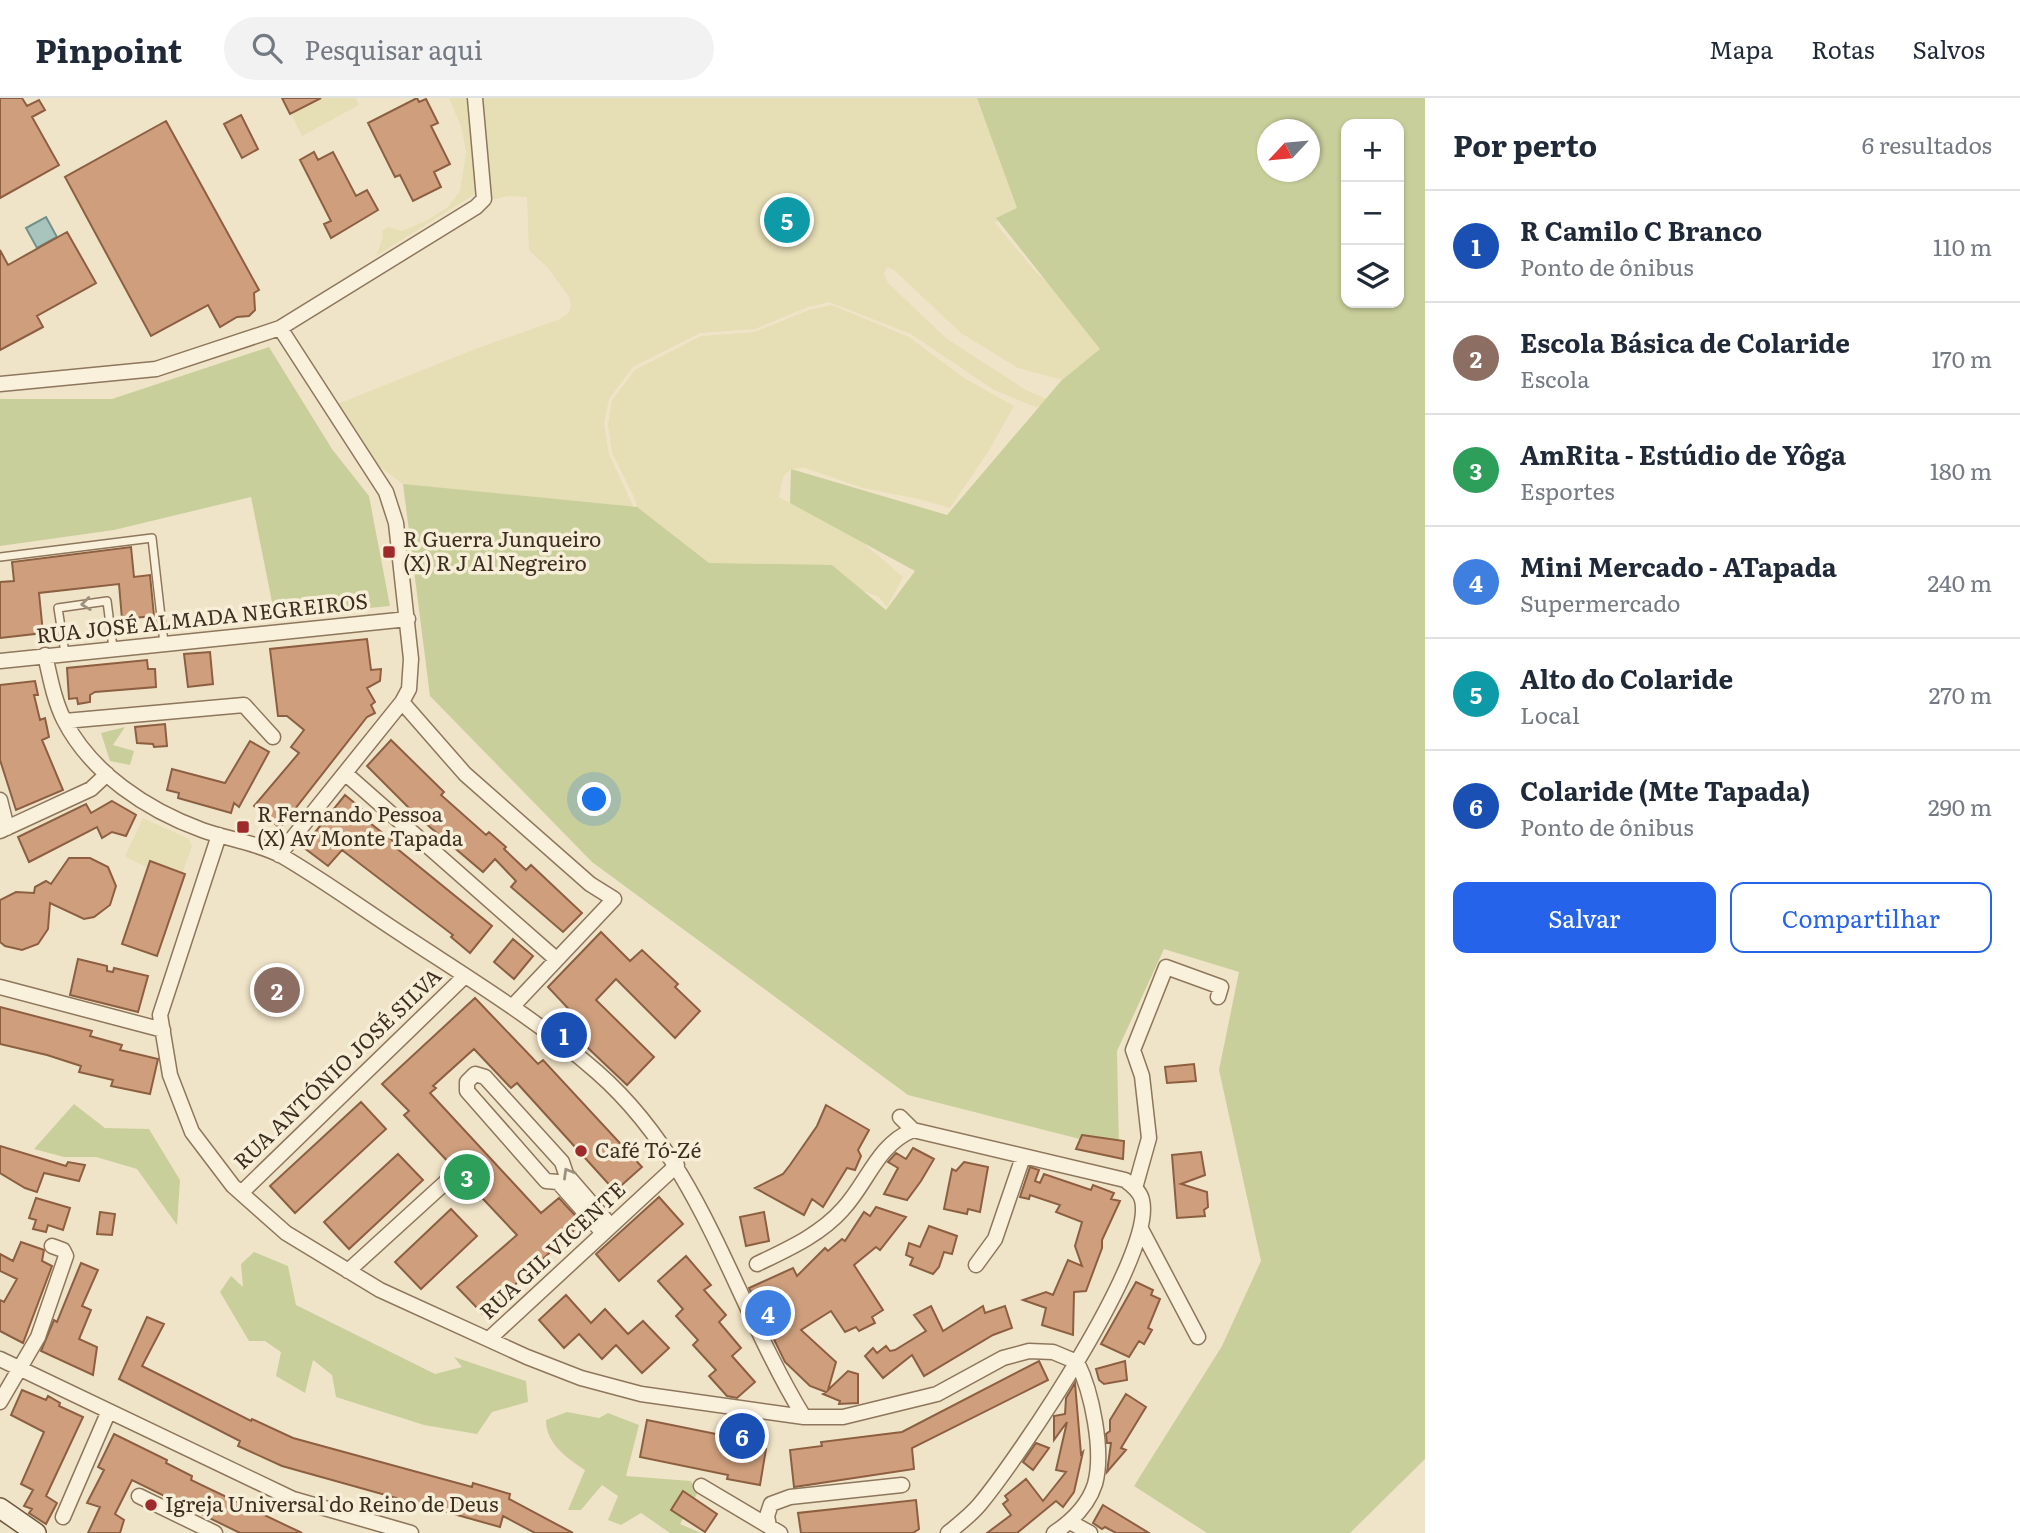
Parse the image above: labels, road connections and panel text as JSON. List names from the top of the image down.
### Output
{
  "streets": {
    "street": ["RUA JOSÉ ALMADA NEGREIROS", "RUA ANTÓNIO JOSÉ SILVA", "RUA GIL VICENTE"]
  },
  "places": {
    "transit": ["R Guerra Junqueiro (X) R J Al Negreiro", "R Fernando Pessoa (X) Av Monte Tapada"],
    "other": ["Café Tó-Zé", "Igreja Universal do Reino de Deus"]
  },
  "north": "bottom left",
  "page": {
    "header": "Pinpoint",
    "search": "Pesquisar aqui",
    "nav": ["Mapa", "Rotas", "Salvos"],
    "heading": ["Por perto", "6 resultados"],
    "map_buttons": ["+", "−"],
    "list": [
      {
        "mark": "1",
        "name": "R Camilo C Branco",
        "note": "Ponto de ônibus",
        "value": "110 m"
      },
      {
        "mark": "2",
        "name": "Escola Básica de Colaride",
        "note": "Escola",
        "value": "170 m"
      },
      {
        "mark": "3",
        "name": "AmRita - Estúdio de Yôga",
        "note": "Esportes",
        "value": "180 m"
      },
      {
        "mark": "4",
        "name": "Mini Mercado - ATapada",
        "note": "Supermercado",
        "value": "240 m"
      },
      {
        "mark": "5",
        "name": "Alto do Colaride",
        "note": "Local",
        "value": "270 m"
      },
      {
        "mark": "6",
        "name": "Colaride (Mte Tapada)",
        "note": "Ponto de ônibus",
        "value": "290 m"
      }
    ],
    "pins": [
      "5",
      "2",
      "1",
      "3",
      "4",
      "6"
    ],
    "buttons": ["Salvar", "Compartilhar"]
  }
}
